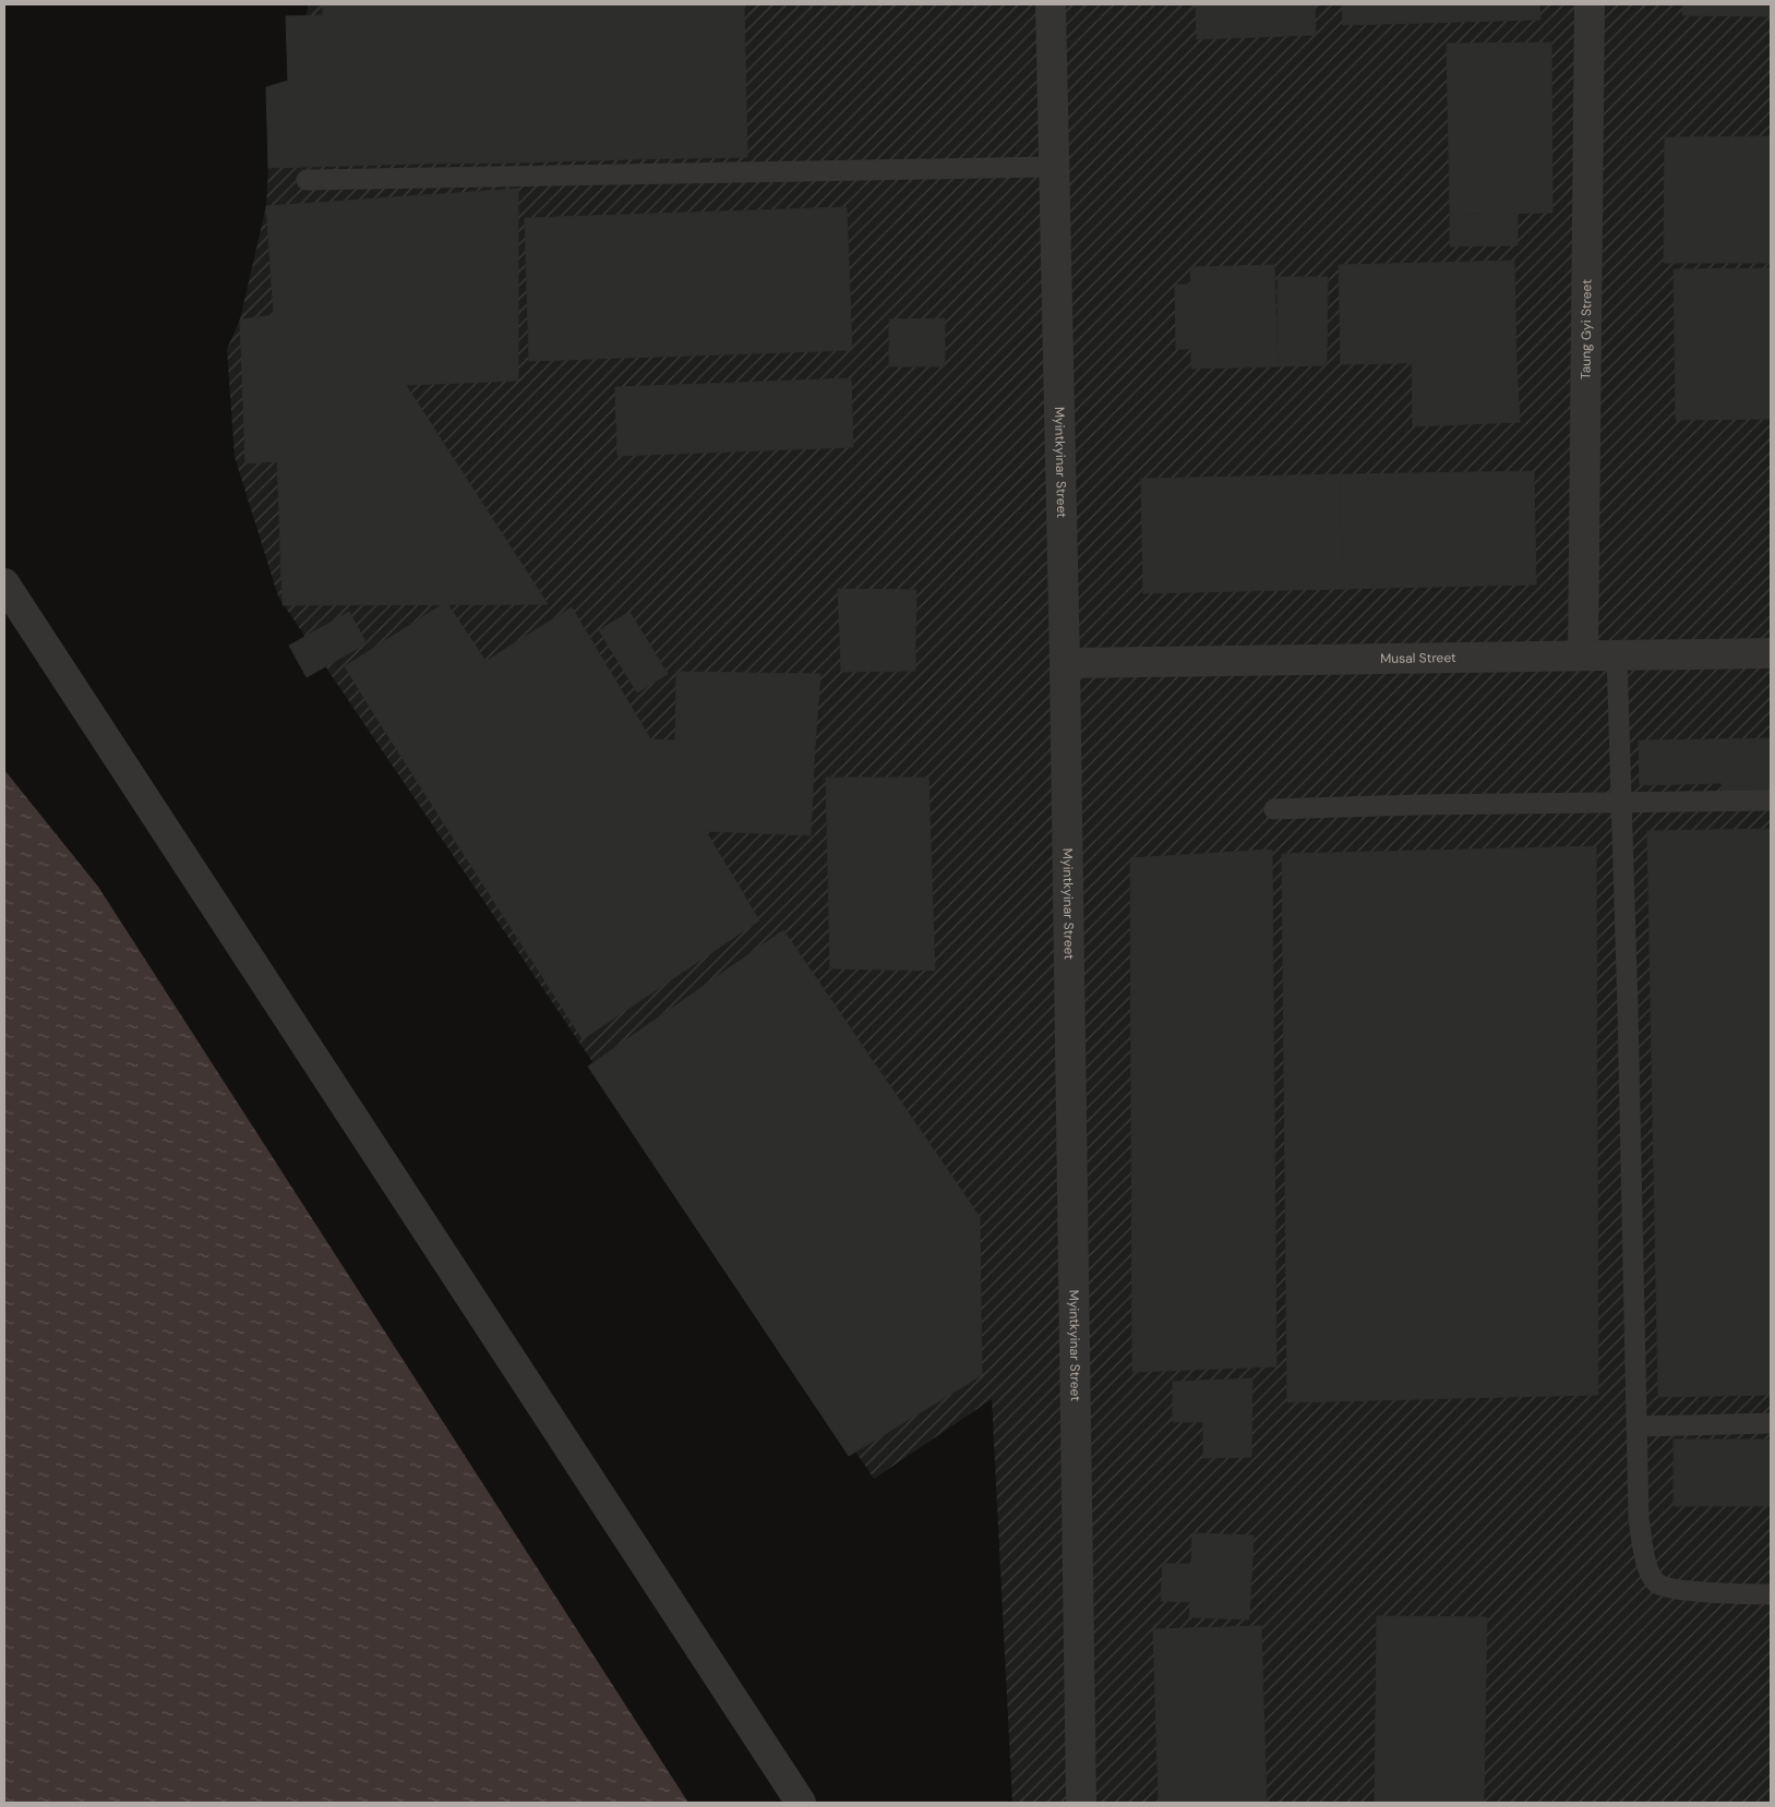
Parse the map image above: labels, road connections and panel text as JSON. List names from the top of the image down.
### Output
{
  "streets": {
    "street": ["Taung Gyi Street", "Myintkyinar Street", "Musal Street"]
  },
  "crossings": [
    ["Taung Gyi Street", "Musal Street"],
    ["Myintkyinar Street", "Musal Street"]
  ]
}
